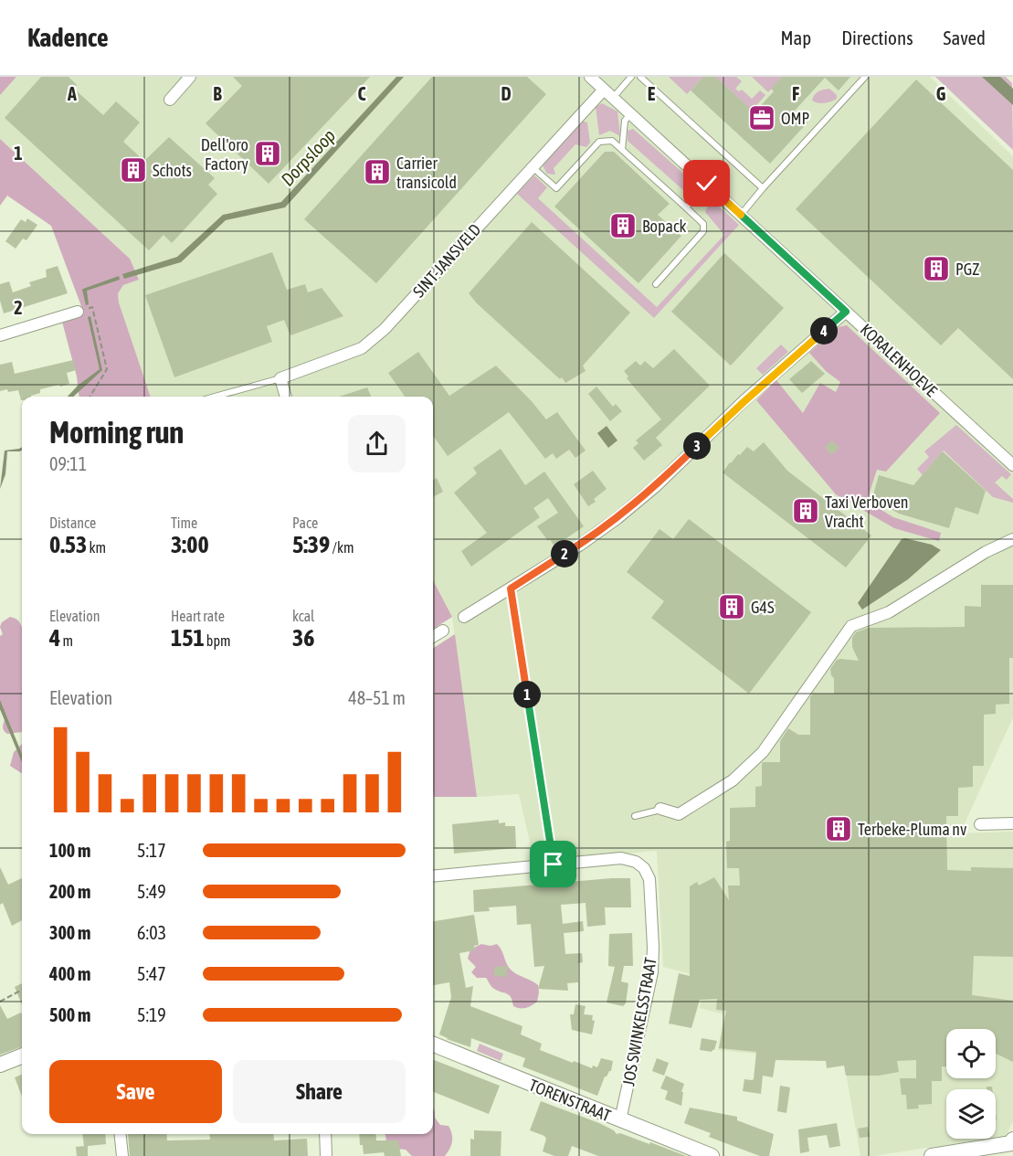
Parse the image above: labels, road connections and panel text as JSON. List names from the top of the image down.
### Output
{
  "streets": {
    "street": [
      "SINT-JANSVELD",
      "KORALENHOEVE",
      "JOS SWINKELSSTRAAT",
      "TORENSTRAAT"
    ]
  },
  "crossings": [
    ["SINT-JANSVELD", "KORALENHOEVE"],
    ["JOS SWINKELSSTRAAT", "TORENSTRAAT"]
  ],
  "water": ["Dorpsloop"],
  "places": {
    "office": ["OMP"],
    "building": [
      "Dell'oro Factory",
      "Schots",
      "Carrier transicold",
      "Bopack",
      "PGZ",
      "Taxi Verboven Vracht",
      "G4S",
      "Terbeke-Pluma nv"
    ]
  },
  "page": {
    "header": "Kadence",
    "nav": ["Map", "Directions", "Saved"],
    "pins": [
      "4",
      "3",
      "2",
      "1"
    ],
    "heading": ["Morning run", "09:11"],
    "stats": [
      ["Distance", "0.53 km"],
      ["Time", "3:00"],
      ["Pace", "5:39 /km"],
      ["Elevation", "4 m"],
      ["Heart rate", "151 bpm"],
      ["kcal", "36"]
    ],
    "chart": ["Elevation", "48–51 m"],
    "list": [
      {
        "name": "100 m",
        "note": "5:17"
      },
      {
        "name": "200 m",
        "note": "5:49"
      },
      {
        "name": "300 m",
        "note": "6:03"
      },
      {
        "name": "400 m",
        "note": "5:47"
      },
      {
        "name": "500 m",
        "note": "5:19"
      }
    ],
    "buttons": ["Save", "Share"]
  },
  "grid": {
    "columns": [
      "A",
      "B",
      "C",
      "D",
      "E",
      "F",
      "G"
    ],
    "rows": ["1", "2"]
  }
}
